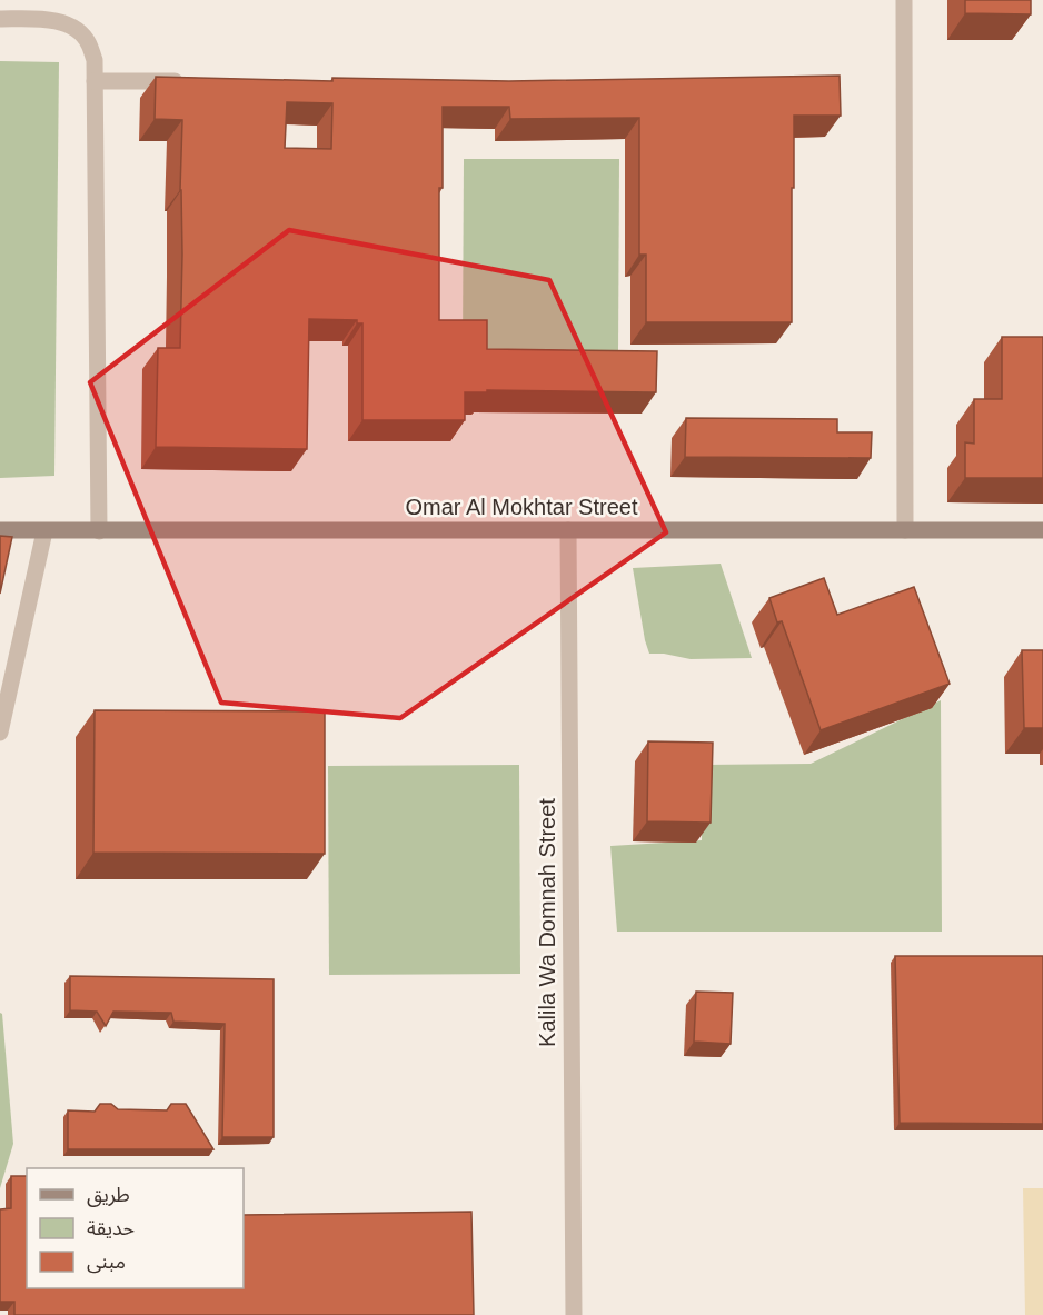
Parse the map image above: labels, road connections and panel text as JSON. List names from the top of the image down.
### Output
{
  "streets": {
    "street": ["Omar Al Mokhtar Street", "Kalila Wa Domnah Street"]
  },
  "crossings": [
    ["Omar Al Mokhtar Street", "Kalila Wa Domnah Street"]
  ],
  "legend": ["طريق", "حديقة", "مبنى"]
}
